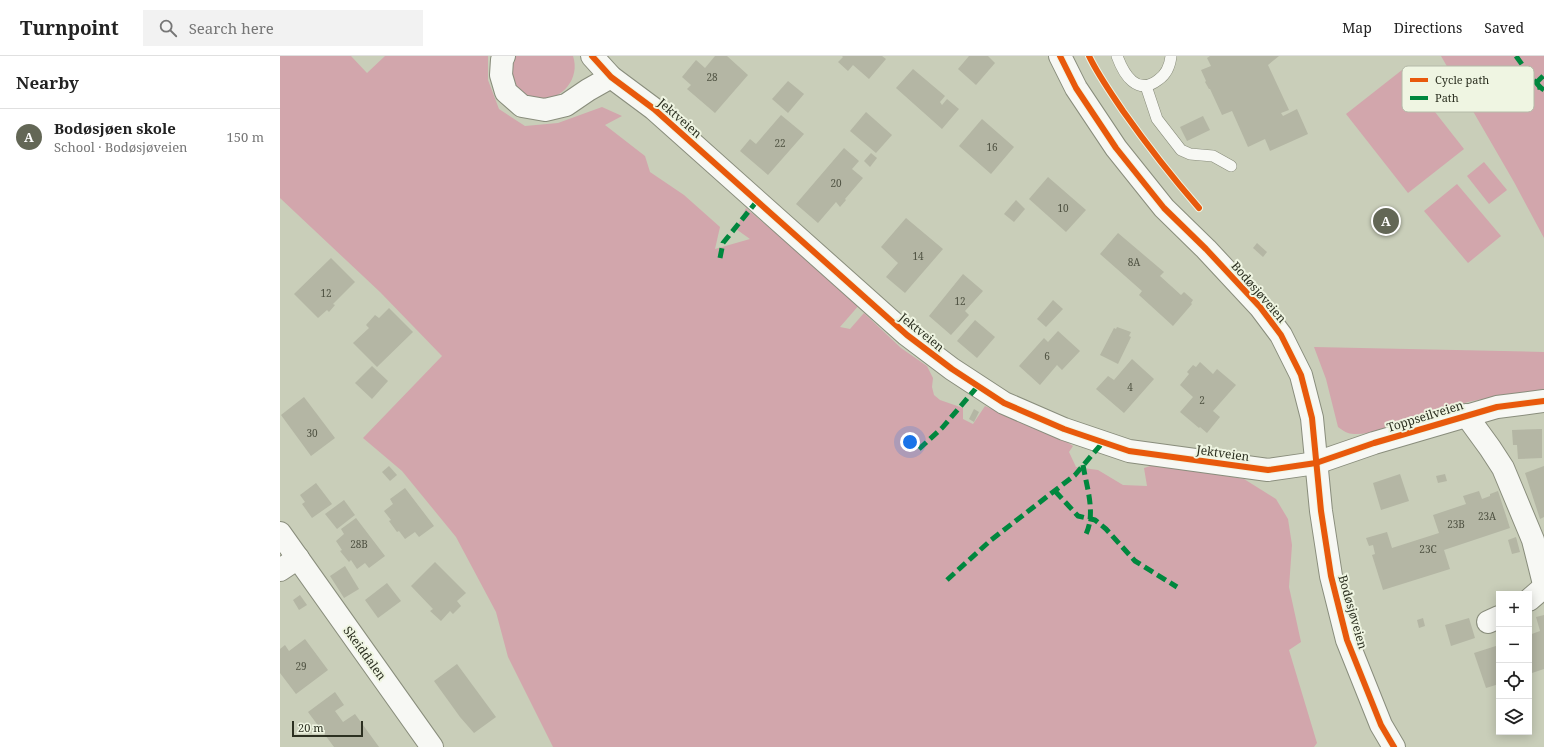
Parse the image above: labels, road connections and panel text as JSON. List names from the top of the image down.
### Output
{
  "streets": {
    "street": [
      "Jektveien",
      "Bodøsjøveien",
      "Toppseilveien",
      "Skeiddalen"
    ]
  },
  "crossings": [
    ["Jektveien", "Bodøsjøveien"],
    ["Jektveien", "Toppseilveien"],
    ["Bodøsjøveien", "Toppseilveien"]
  ],
  "house_numbers": [
    "28",
    "22",
    "16",
    "20",
    "10",
    "14",
    "8A",
    "12",
    "12",
    "6",
    "4",
    "2",
    "30",
    "23A",
    "23B",
    "28B",
    "23C",
    "29"
  ],
  "legend": ["Cycle path", "Path"],
  "scale_bar": "20 m",
  "page": {
    "header": "Turnpoint",
    "search": "Search here",
    "nav": ["Map", "Directions", "Saved"],
    "heading": "Nearby",
    "list": [
      {
        "mark": "A",
        "name": "Bodøsjøen skole",
        "note": "School · Bodøsjøveien",
        "value": "150 m"
      }
    ],
    "pins": "A",
    "map_buttons": ["+", "−"],
    "scale": "20 m"
  }
}
